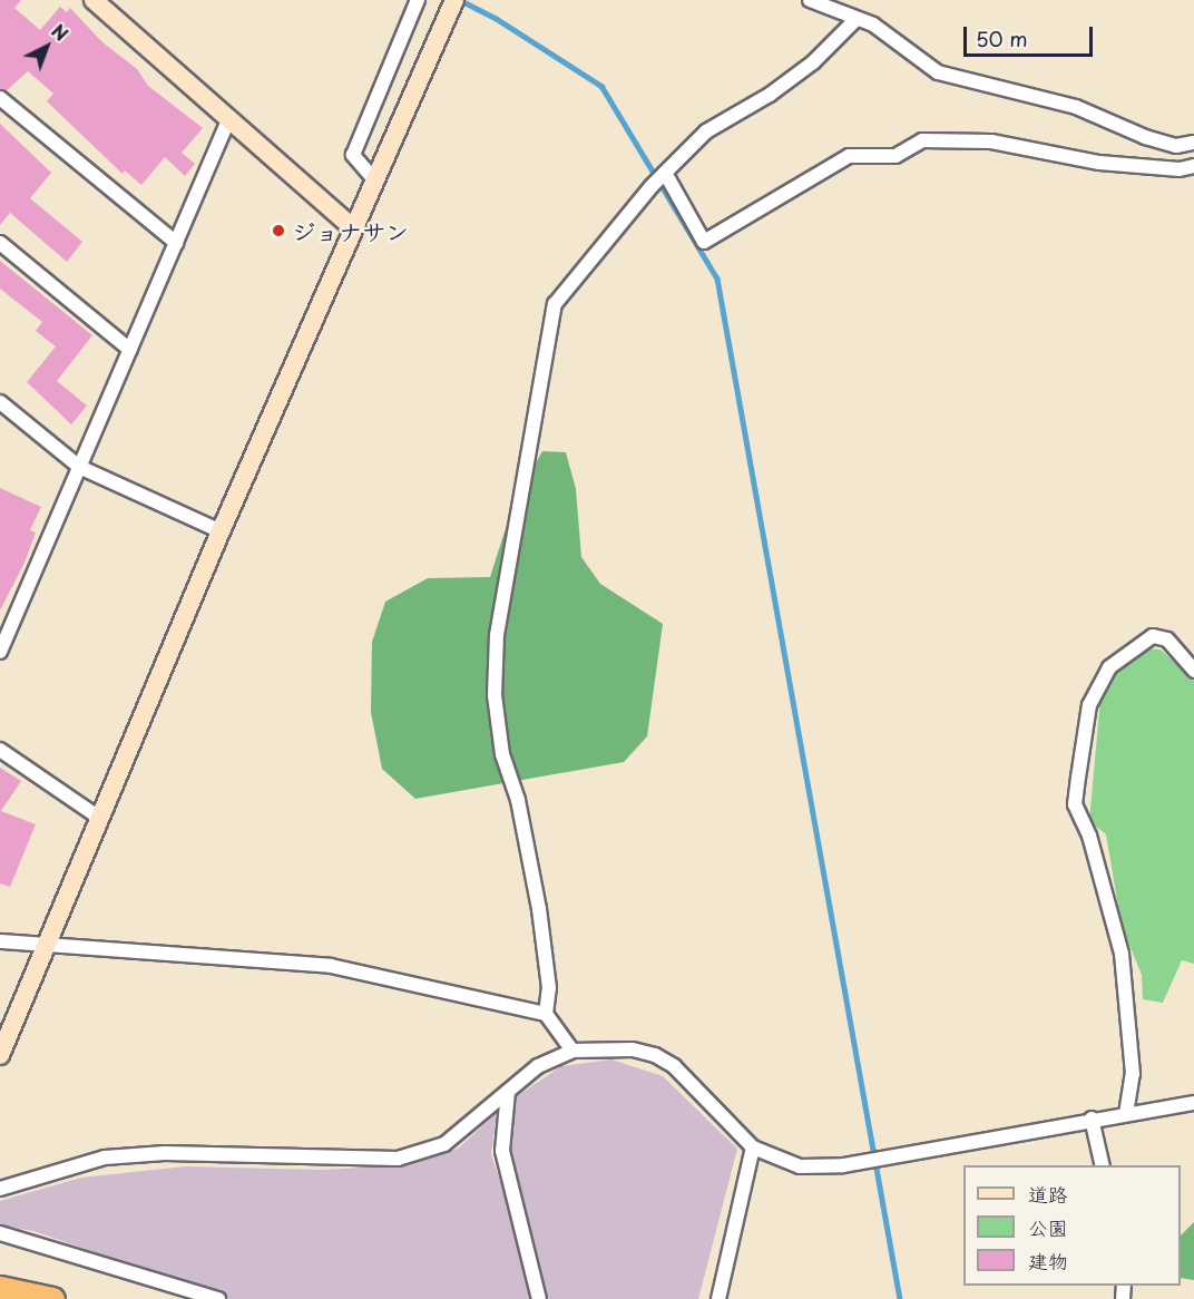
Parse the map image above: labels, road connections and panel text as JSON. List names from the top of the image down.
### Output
{
  "places": ["ジョナサン"],
  "legend": ["道路", "公園", "建物"],
  "scale_bar": "50 m",
  "north": "top right"
}
